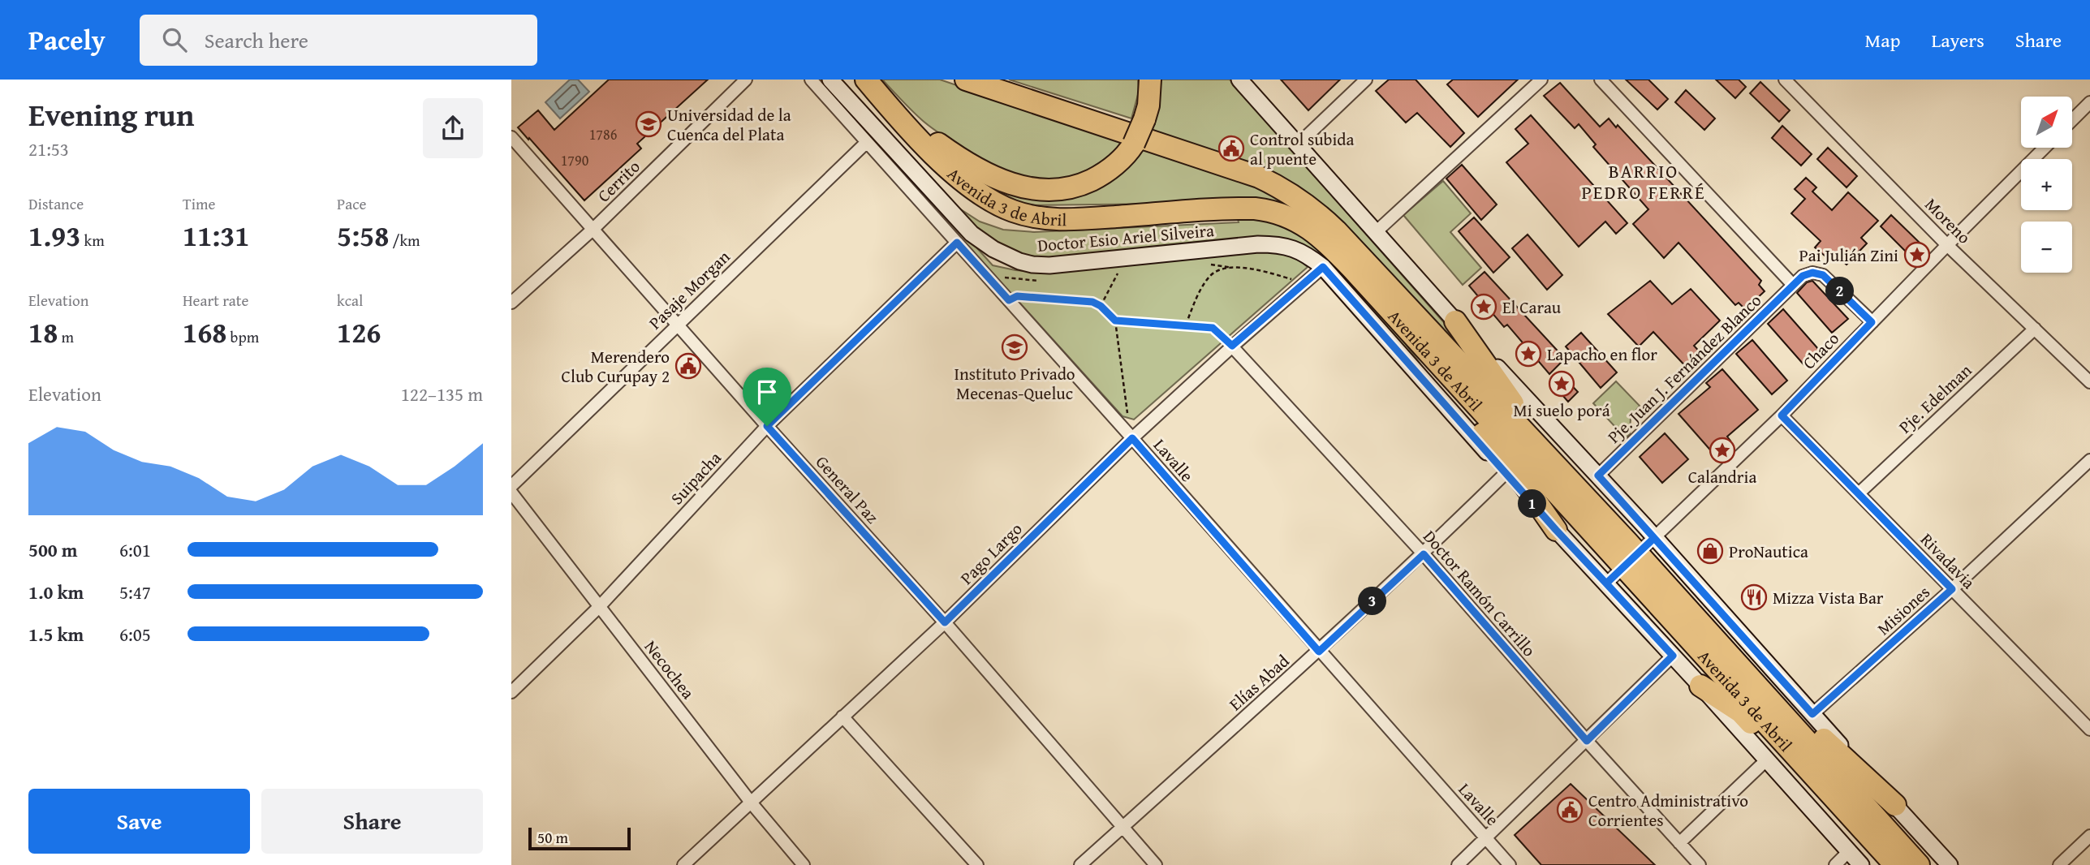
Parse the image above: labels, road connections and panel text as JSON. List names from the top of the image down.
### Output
{
  "streets": {
    "highway": ["Avenida 3 de Abril"],
    "main road": ["Doctor Esio Ariel Silveira"],
    "street": [
      "Cerrito",
      "Moreno",
      "Pasaje Morgan",
      "Chaco",
      "Pje. Juan J. Fernández Blanco",
      "Pje. Edelman",
      "Lavalle",
      "Suipacha",
      "General Paz",
      "Pago Largo",
      "Rivadavia",
      "Doctor Ramón Carrillo",
      "Misiones",
      "Necochea",
      "Elías Abad"
    ]
  },
  "crossings": [
    ["Cerrito", "General Paz"],
    ["Avenida 3 de Abril", "Doctor Esio Ariel Silveira"],
    ["Avenida 3 de Abril", "Chaco"],
    ["Avenida 3 de Abril", "Pago Largo"],
    ["Avenida 3 de Abril", "Elías Abad"],
    ["Moreno", "Chaco"],
    ["Moreno", "Pje. Edelman"],
    ["Doctor Esio Ariel Silveira", "Pago Largo"],
    ["Pasaje Morgan", "Lavalle"],
    ["Pasaje Morgan", "General Paz"],
    ["Chaco", "Pje. Juan J. Fernández Blanco"],
    ["Chaco", "Rivadavia"],
    ["Pje. Edelman", "Rivadavia"],
    ["Lavalle", "Suipacha"],
    ["Lavalle", "Pago Largo"],
    ["Lavalle", "Elías Abad"],
    ["Suipacha", "General Paz"],
    ["Suipacha", "Necochea"],
    ["General Paz", "Pago Largo"],
    ["General Paz", "Elías Abad"],
    ["Pago Largo", "Doctor Ramón Carrillo"],
    ["Pago Largo", "Necochea"],
    ["Rivadavia", "Misiones"],
    ["Doctor Ramón Carrillo", "Elías Abad"]
  ],
  "districts": ["BARRIO PEDRO FERRÉ"],
  "places": {
    "school or university": ["Universidad de la Cuenca del Plata", "Instituto Privado Mecenas-Queluc"],
    "public building": ["Control subida al puente", "Merendero Club Curupay 2", "Centro Administrativo Corrientes"],
    "place": [
      "Pai Julián Zini",
      "El Carau",
      "Lapacho en flor",
      "Mi suelo porá",
      "Calandria"
    ],
    "shop": ["ProNautica"],
    "restaurant": ["Mizza Vista Bar"]
  },
  "house_numbers": ["1786", "1790"],
  "scale_bar": "50 m",
  "north": "top right",
  "page": {
    "header": "Pacely",
    "search": "Search here",
    "nav": ["Map", "Layers", "Share"],
    "heading": ["Evening run", "21:53"],
    "map_buttons": ["+", "−"],
    "stats": [
      ["Distance", "1.93 km"],
      ["Time", "11:31"],
      ["Pace", "5:58 /km"],
      ["Elevation", "18 m"],
      ["Heart rate", "168 bpm"],
      ["kcal", "126"]
    ],
    "pins": ["2", "1", "3"],
    "chart": ["Elevation", "122–135 m"],
    "list": [
      {
        "name": "500 m",
        "note": "6:01"
      },
      {
        "name": "1.0 km",
        "note": "5:47"
      },
      {
        "name": "1.5 km",
        "note": "6:05"
      }
    ],
    "buttons": ["Save", "Share"],
    "scale": "50 m"
  }
}
